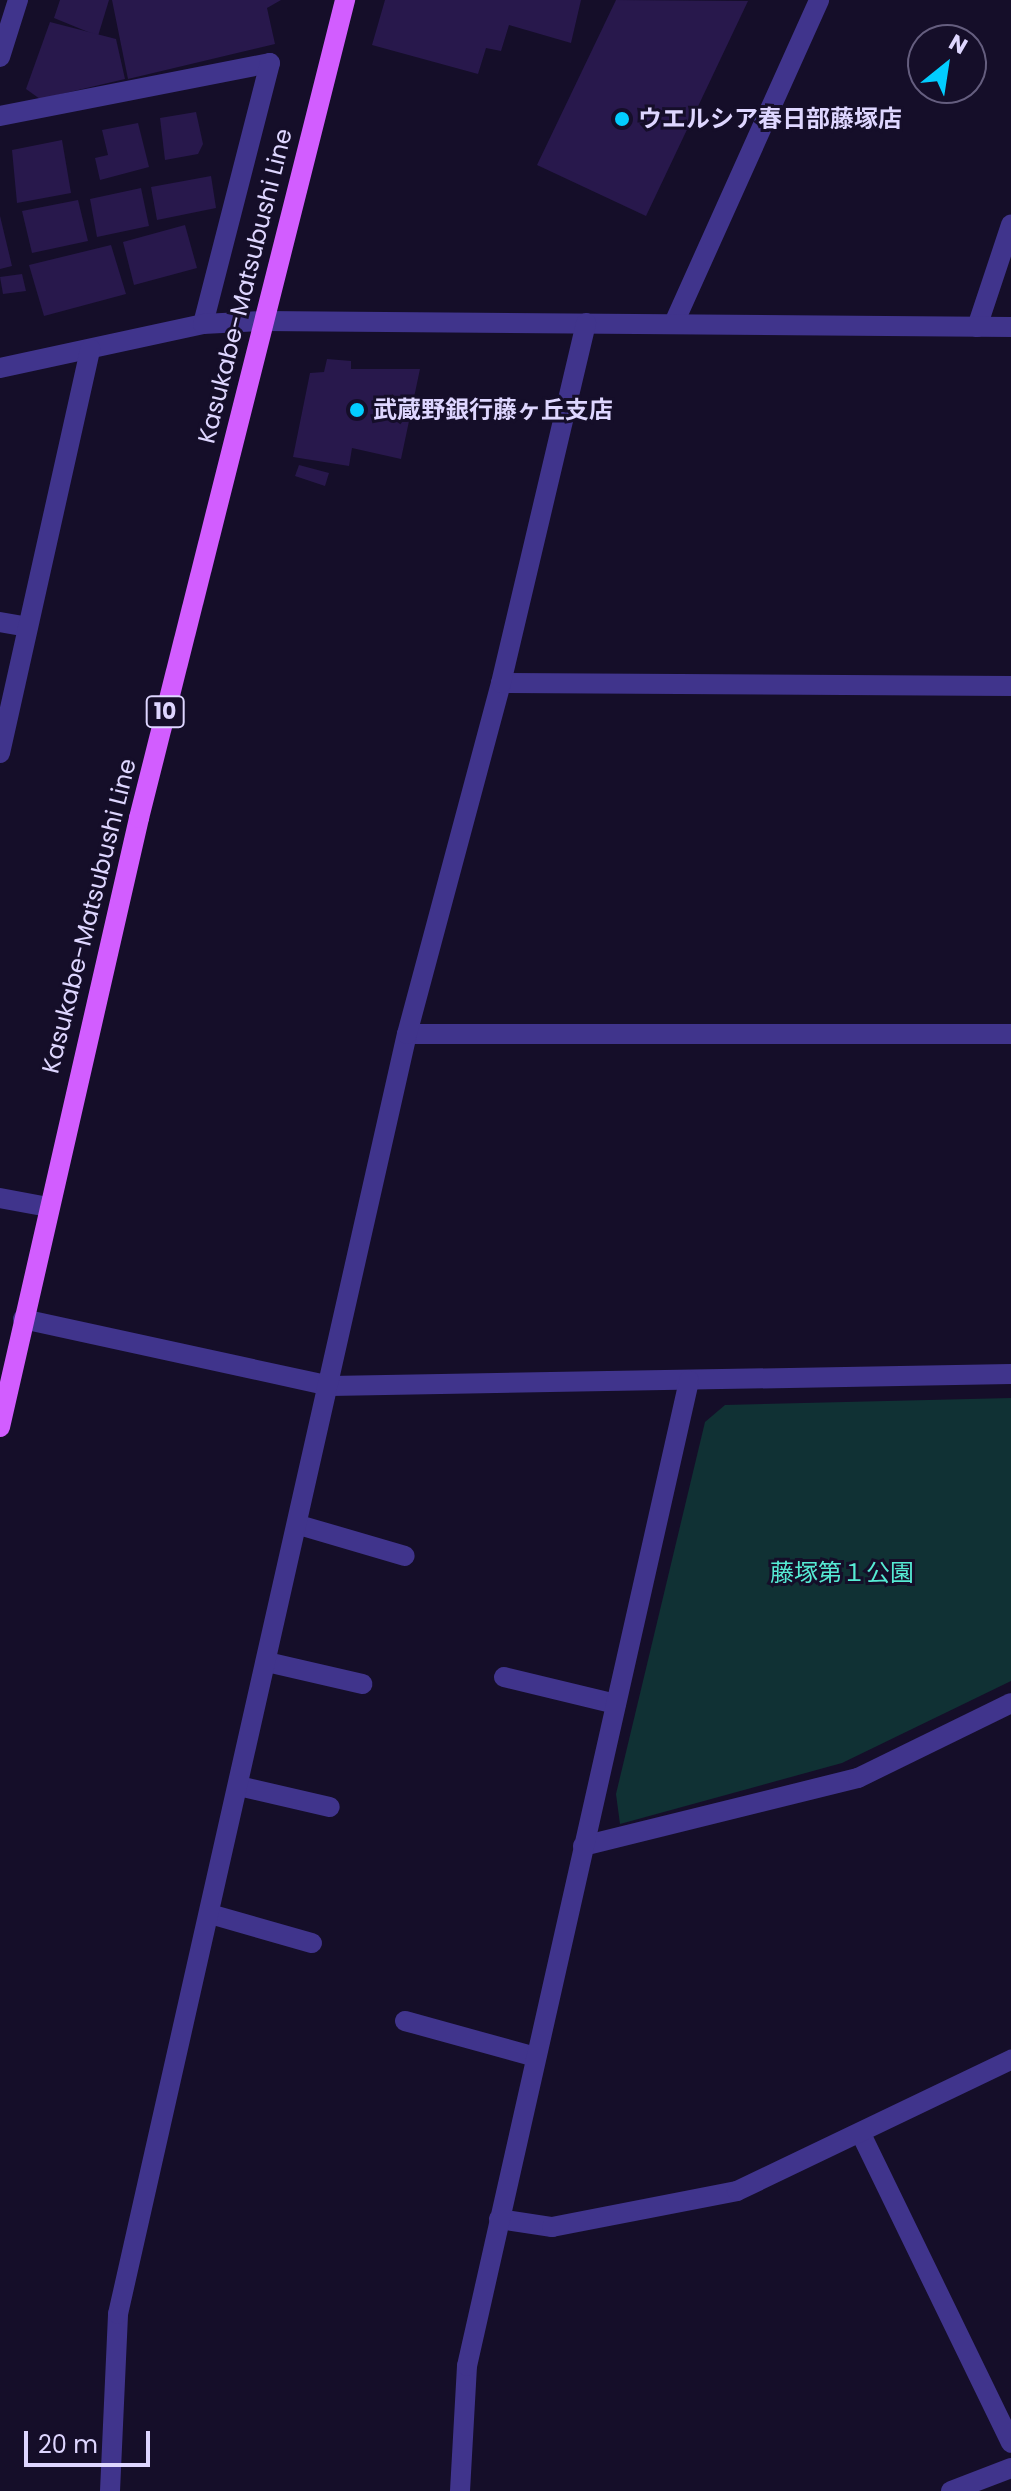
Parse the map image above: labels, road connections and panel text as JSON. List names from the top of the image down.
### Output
{
  "streets": {
    "main road": ["Kasukabe-Matsubushi Line", "10"]
  },
  "parks": ["藤塚第１公園"],
  "places": ["ウエルシア春日部藤塚店", "武蔵野銀行藤ヶ丘支店"],
  "scale_bar": "20 m",
  "north": "top right"
}
